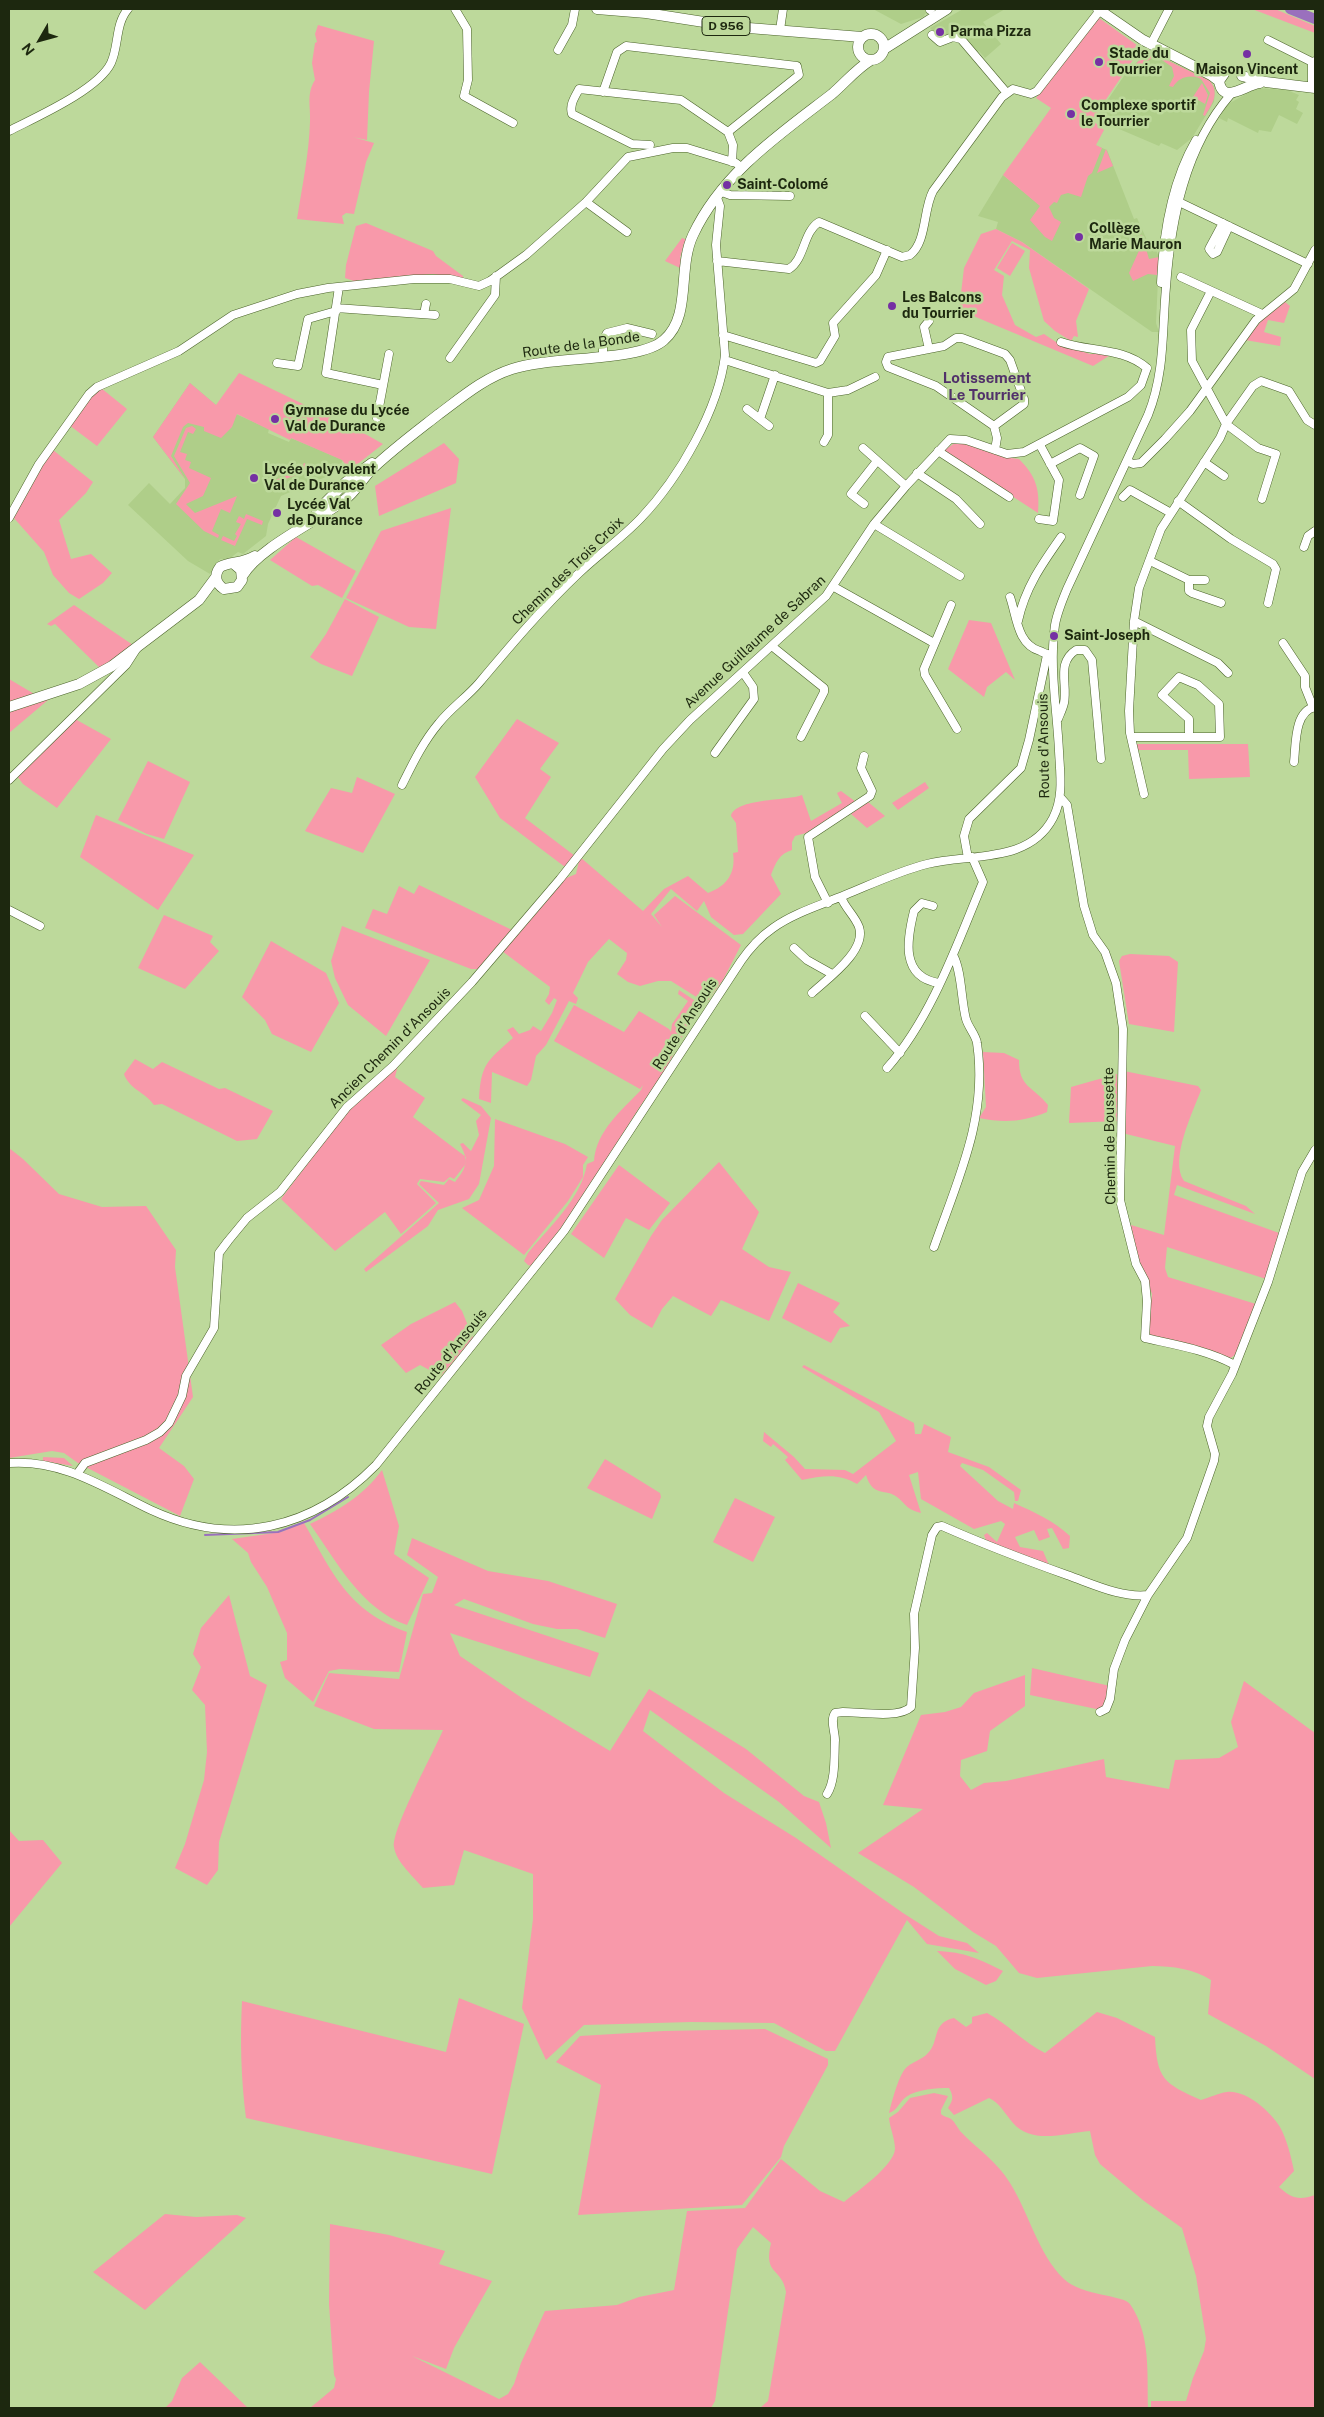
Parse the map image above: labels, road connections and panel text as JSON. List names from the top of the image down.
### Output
{
  "streets": {
    "main road": ["D 956", "Route de la Bonde"],
    "street": [
      "Chemin des Trois Croix",
      "Avenue Guillaume de Sabran",
      "Route d'Ansouis",
      "Ancien Chemin d'Ansouis",
      "Chemin de Boussette"
    ]
  },
  "crossings": [
    ["D 956", "Route de la Bonde"],
    ["Route de la Bonde", "Chemin des Trois Croix"],
    ["Avenue Guillaume de Sabran", "Ancien Chemin d'Ansouis"],
    ["Route d'Ansouis", "Ancien Chemin d'Ansouis"],
    ["Route d'Ansouis", "Chemin de Boussette"]
  ],
  "districts": ["Lotissement Le Tourrier"],
  "places": [
    "Parma Pizza",
    "Maison Vincent",
    "Stade du Tourrier",
    "Complexe sportif le Tourrier",
    "Saint-Colomé",
    "Collège Marie Mauron",
    "Les Balcons du Tourrier",
    "Gymnase du Lycée Val de Durance",
    "Lycée polyvalent Val de Durance",
    "Lycée Val de Durance",
    "Saint-Joseph"
  ],
  "north": "bottom left"
}
